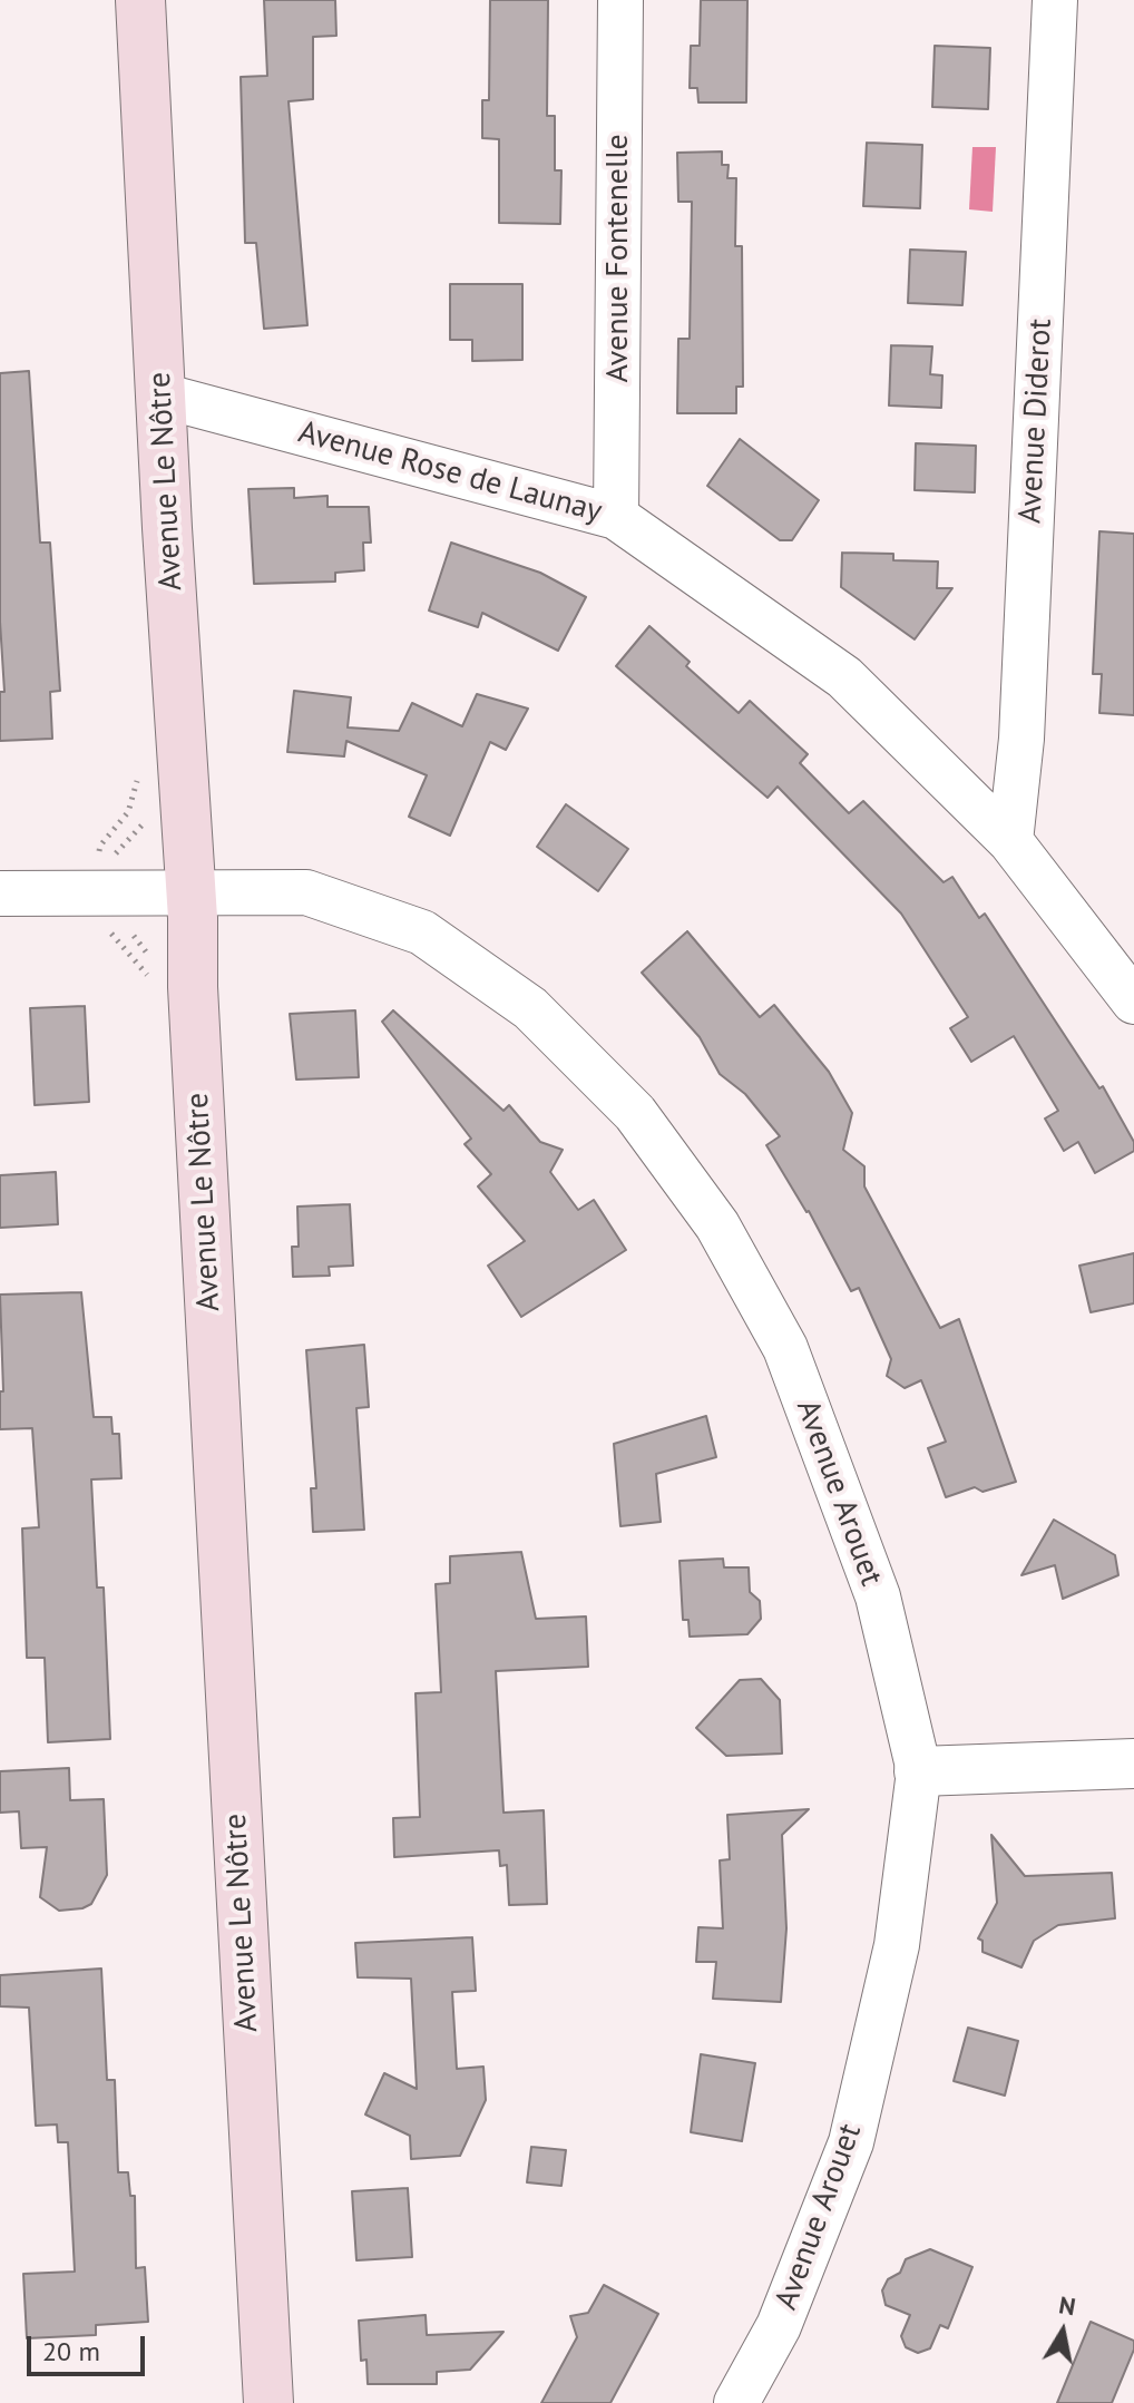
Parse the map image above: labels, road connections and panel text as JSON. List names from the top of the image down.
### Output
{
  "streets": {
    "main road": ["Avenue Le Nôtre"],
    "street": [
      "Avenue Fontenelle",
      "Avenue Diderot",
      "Avenue Rose de Launay",
      "Avenue Arouet"
    ]
  },
  "crossings": [
    ["Avenue Fontenelle", "Avenue Rose de Launay"],
    ["Avenue Diderot", "Avenue Rose de Launay"],
    ["Avenue Rose de Launay", "Avenue Le Nôtre"],
    ["Avenue Le Nôtre", "Avenue Arouet"]
  ],
  "scale_bar": "20 m",
  "north": "top"
}
